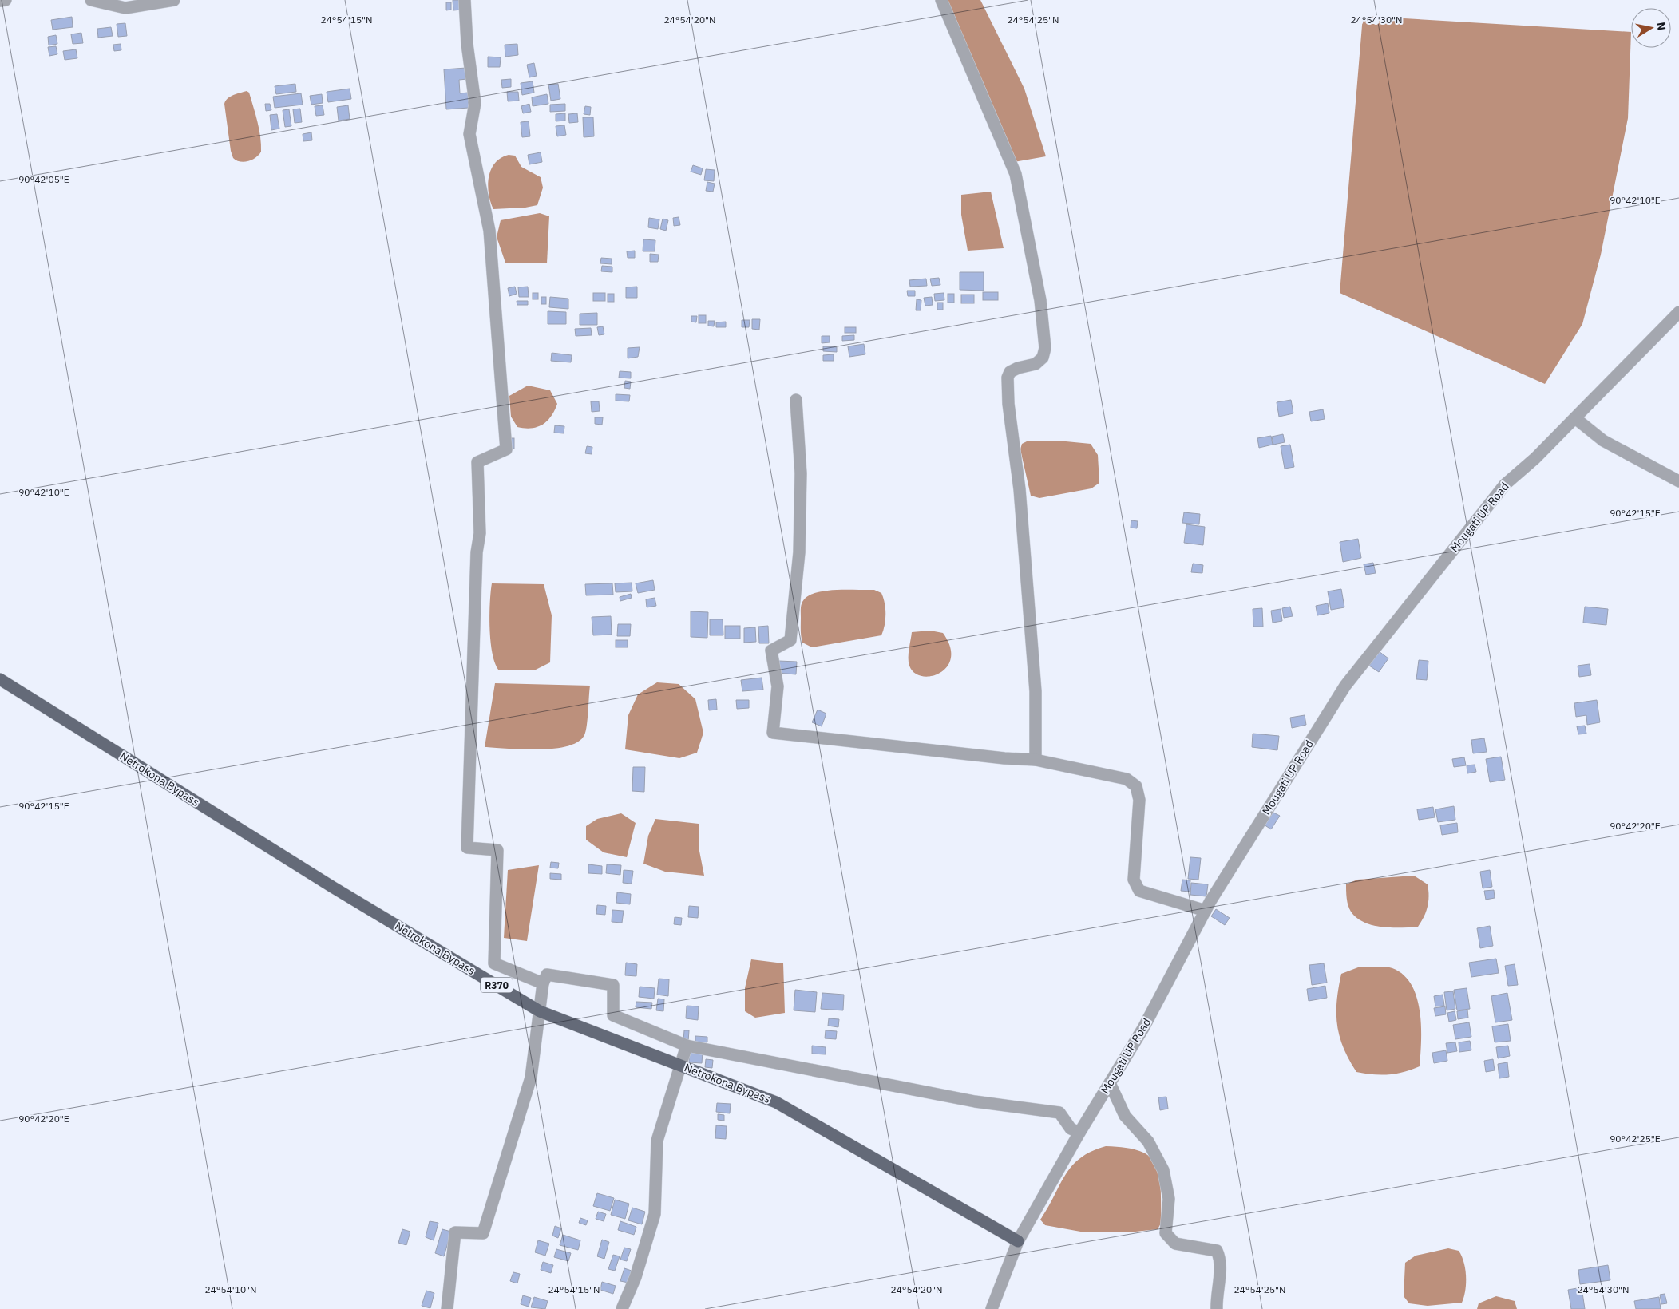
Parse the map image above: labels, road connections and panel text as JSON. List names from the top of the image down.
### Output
{
  "streets": {
    "main road": ["Netrokona Bypass", "R370"],
    "street": ["Mougati UP Road"]
  },
  "crossings": [
    ["Mougati UP Road", "Netrokona Bypass"]
  ],
  "north": "right",
  "coordinates": [
    "24°54'15\"N",
    "24°54'20\"N",
    "24°54'25\"N",
    "24°54'30\"N",
    "90°42'05\"E",
    "90°42'10\"E",
    "90°42'15\"E",
    "90°42'20\"E",
    "90°42'25\"E",
    "24°54'10\"N"
  ]
}
